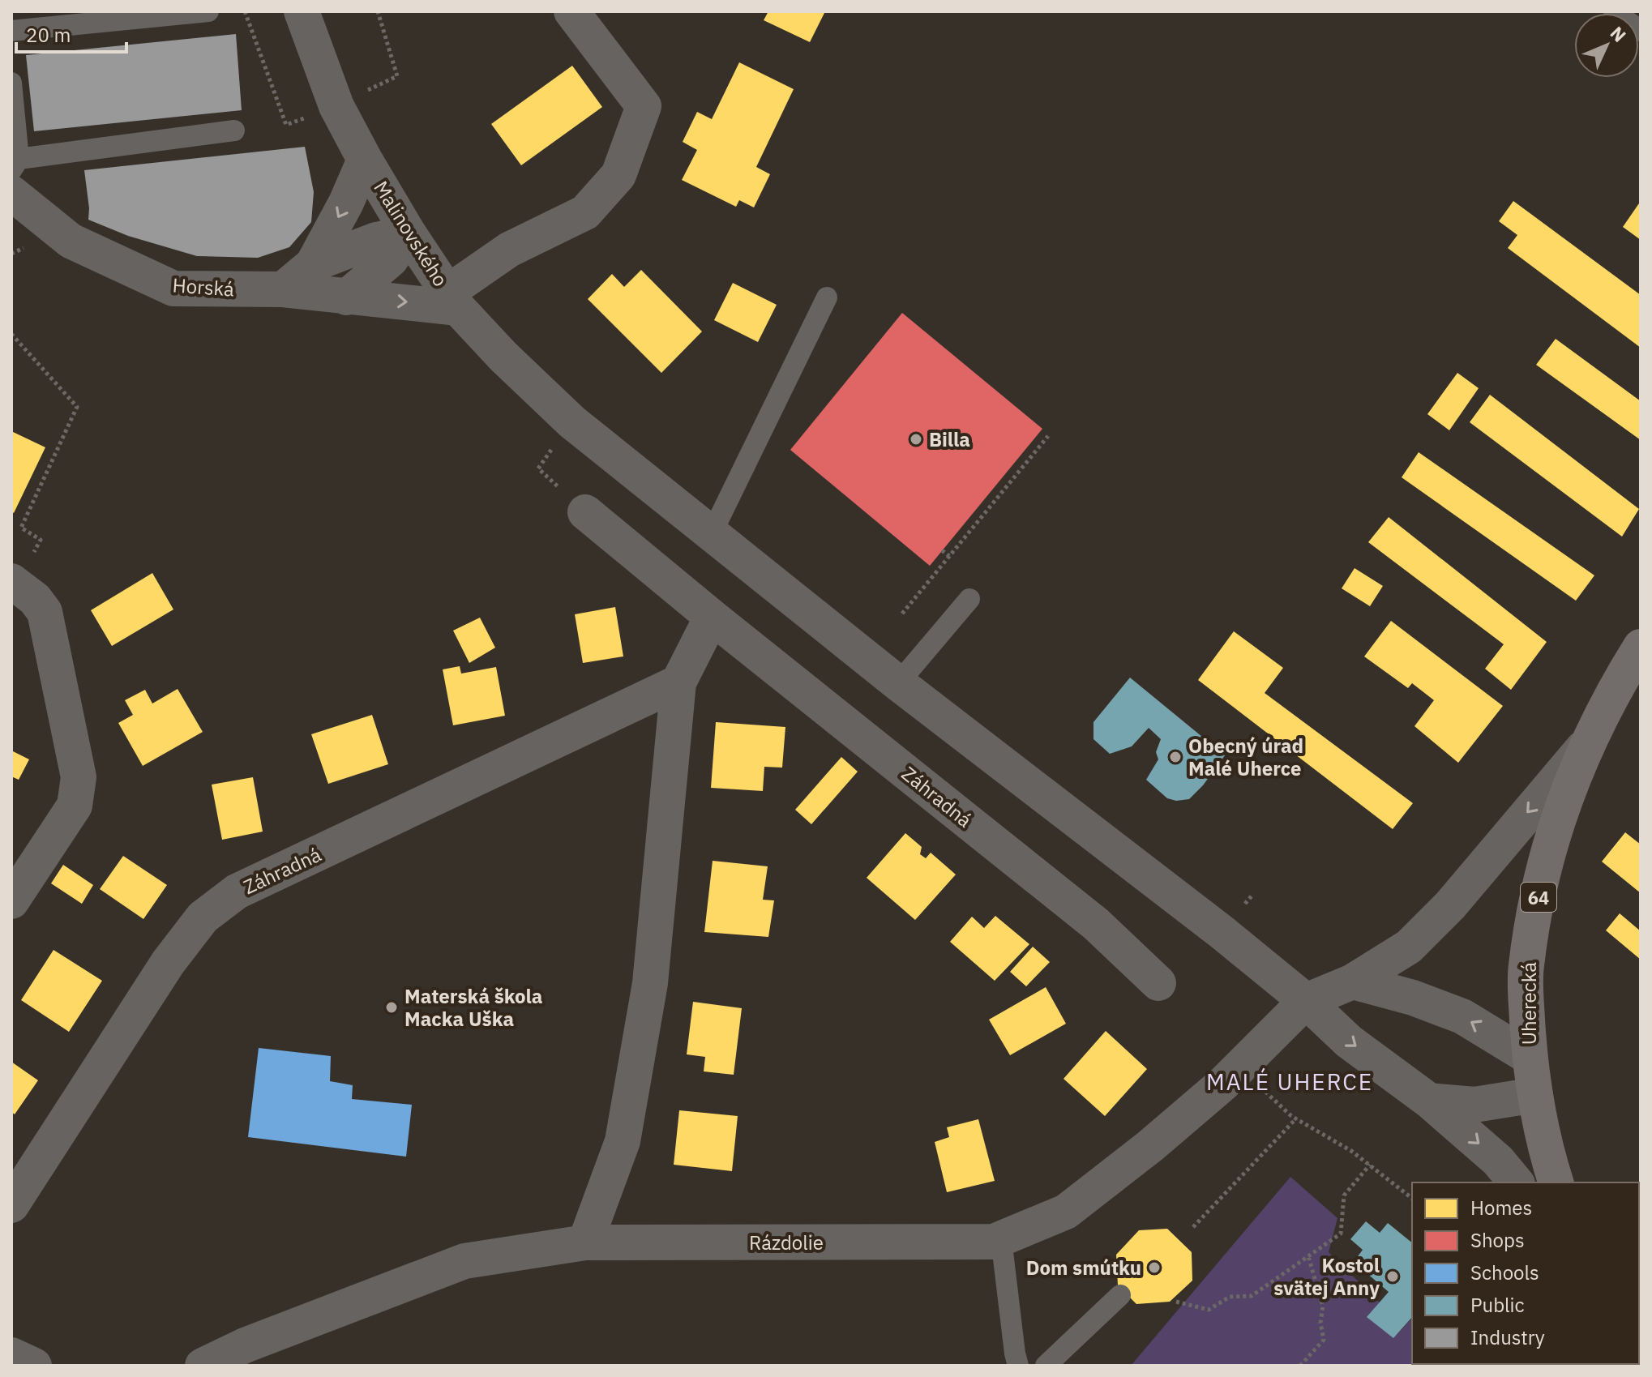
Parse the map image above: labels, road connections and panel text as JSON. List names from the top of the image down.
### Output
{
  "streets": {
    "main road": ["64", "Uherecká"],
    "street": [
      "Malinovského",
      "Horská",
      "Záhradná",
      "Rázdolie"
    ]
  },
  "crossings": [
    ["Malinovského", "Horská"],
    ["Malinovského", "Rázdolie"]
  ],
  "districts": ["MALÉ UHERCE"],
  "places": [
    "Billa",
    "Obecný úrad Malé Uherce",
    "Materská škola Macka Uška",
    "Dom smútku",
    "Kostol svätej Anny"
  ],
  "legend": [
    "Homes",
    "Shops",
    "Schools",
    "Public",
    "Industry"
  ],
  "scale_bar": "20 m",
  "north": "top right"
}
